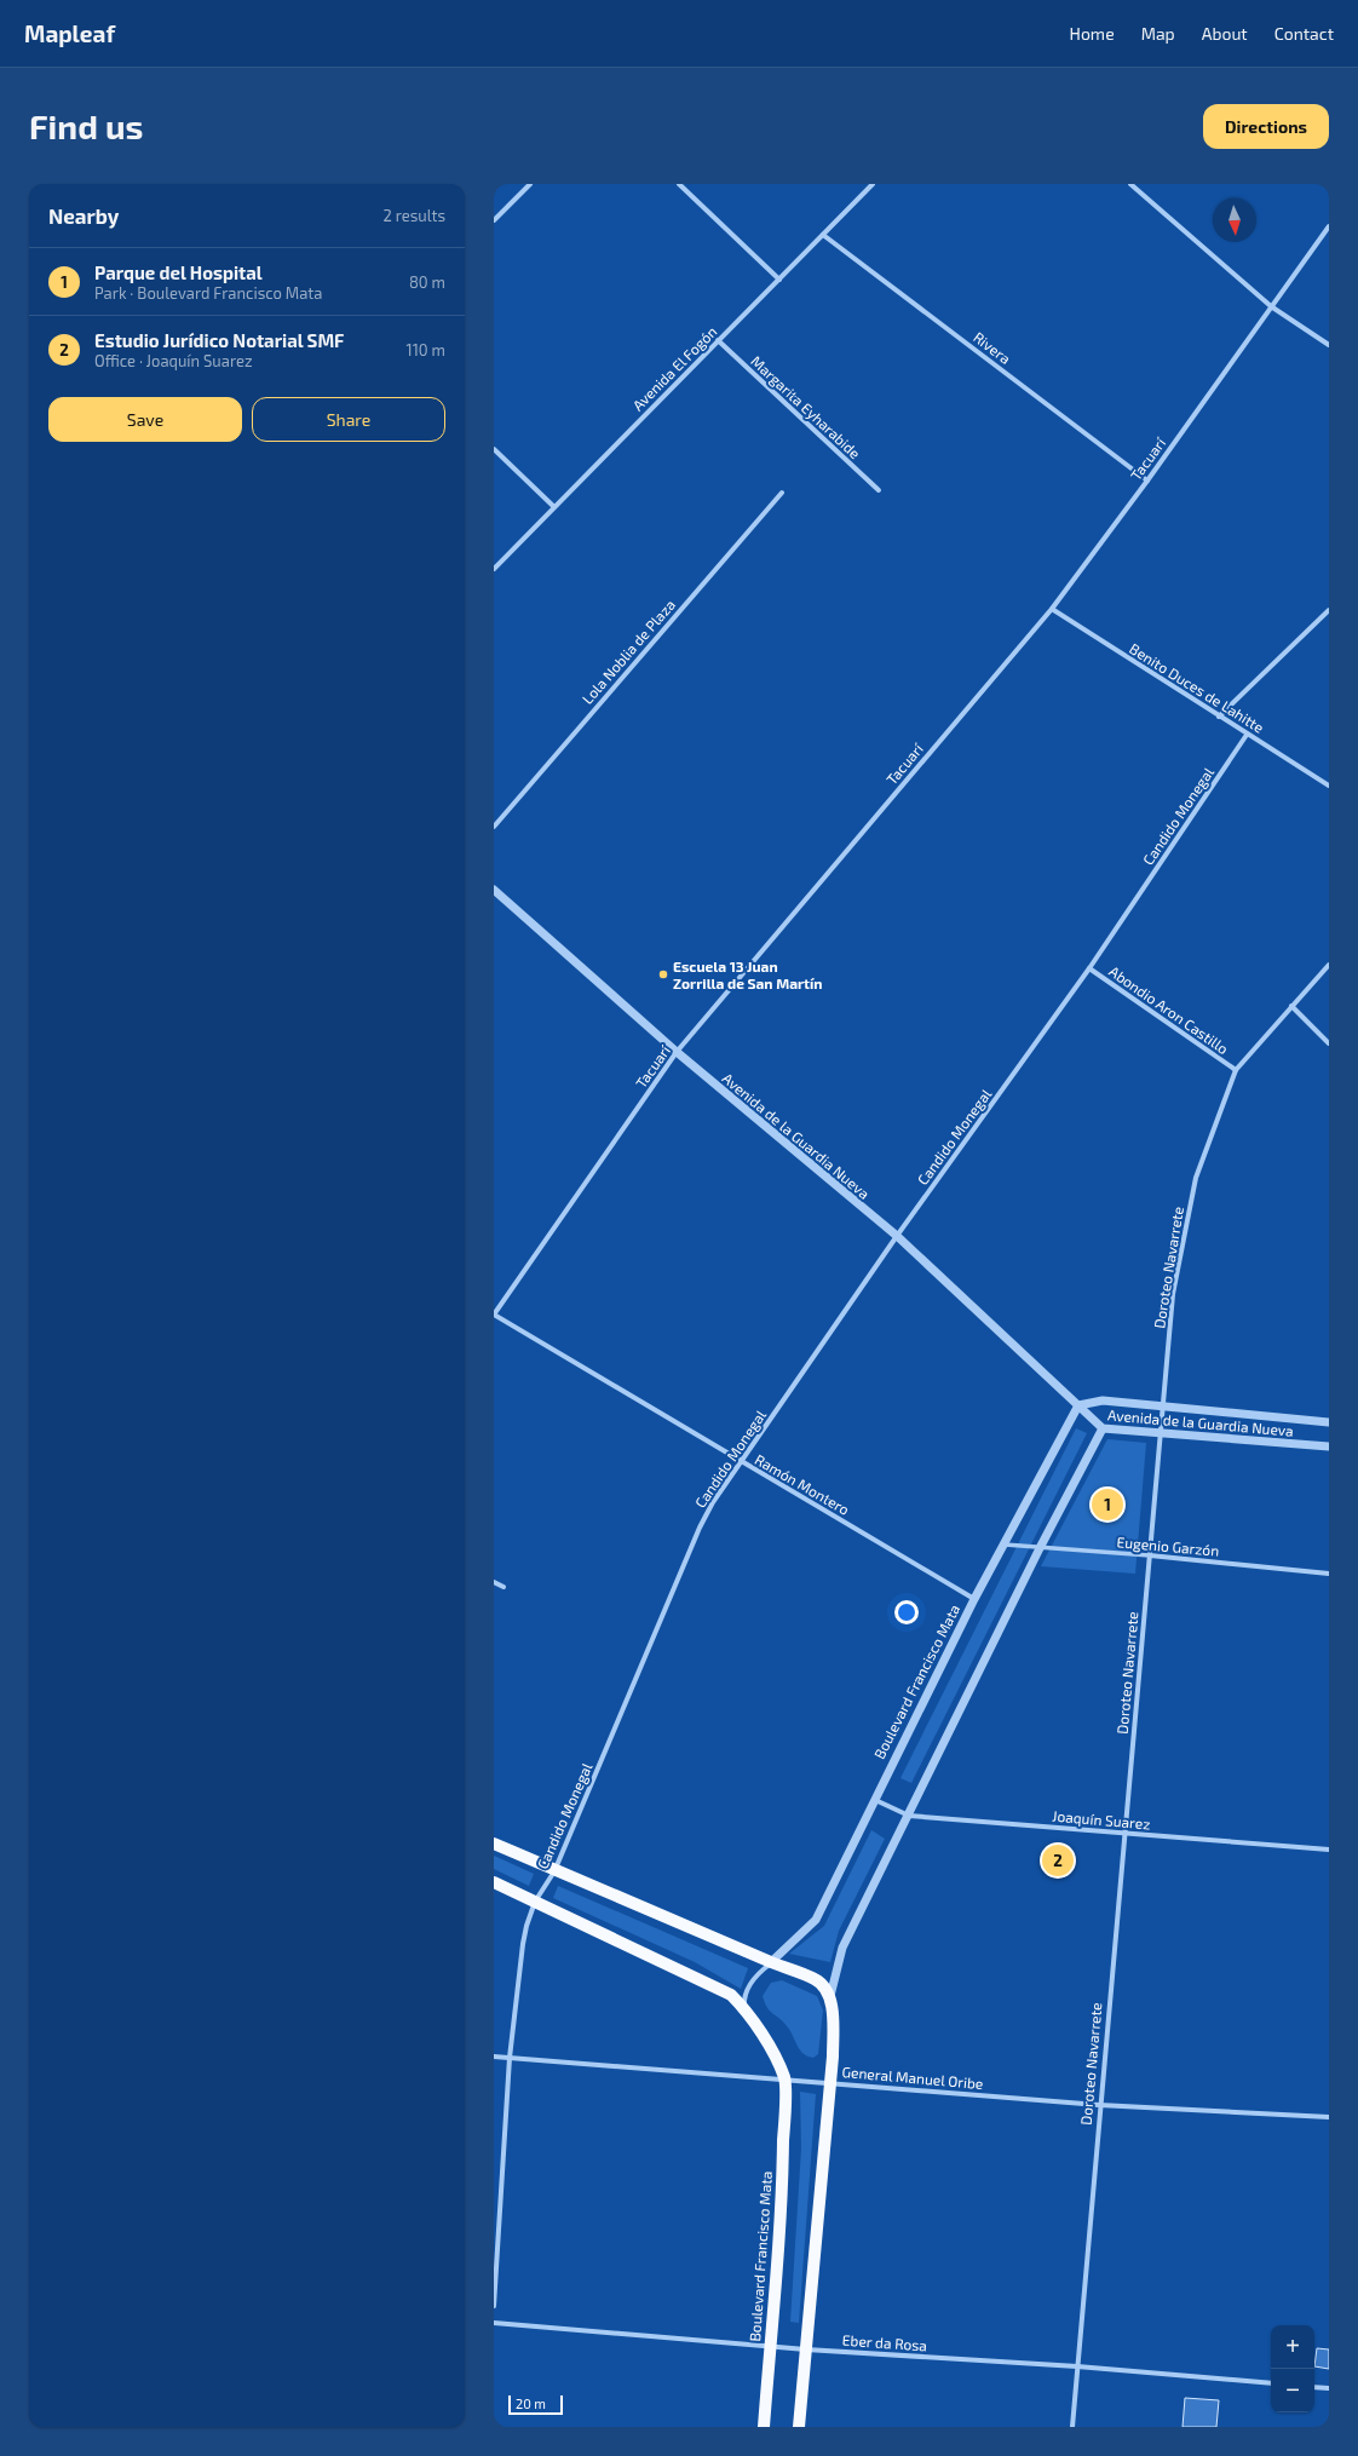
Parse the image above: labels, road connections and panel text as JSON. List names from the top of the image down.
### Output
{
  "streets": {
    "main road": ["Boulevard Francisco Mata"],
    "street": [
      "Rivera",
      "Avenida El Fogón",
      "Margarita Eyharabide",
      "Tacuarí",
      "Lola Noblia de Plaza",
      "Benito Duces de Lahitte",
      "Candido Monegal",
      "Abondio Aron Castillo",
      "Avenida de la Guardia Nueva",
      "Doroteo Navarrete",
      "Ramón Montero",
      "Eugenio Garzón",
      "Joaquín Suarez",
      "General Manuel Oribe",
      "Eber da Rosa"
    ]
  },
  "crossings": [
    ["Rivera", "Avenida El Fogón"],
    ["Rivera", "Tacuarí"],
    ["Avenida El Fogón", "Margarita Eyharabide"],
    ["Tacuarí", "Benito Duces de Lahitte"],
    ["Tacuarí", "Avenida de la Guardia Nueva"],
    ["Tacuarí", "Ramón Montero"],
    ["Benito Duces de Lahitte", "Candido Monegal"],
    ["Candido Monegal", "Abondio Aron Castillo"],
    ["Candido Monegal", "Avenida de la Guardia Nueva"],
    ["Candido Monegal", "Ramón Montero"],
    ["Candido Monegal", "General Manuel Oribe"],
    ["Abondio Aron Castillo", "Doroteo Navarrete"],
    ["Avenida de la Guardia Nueva", "Doroteo Navarrete"],
    ["Avenida de la Guardia Nueva", "Boulevard Francisco Mata"],
    ["Doroteo Navarrete", "Eugenio Garzón"],
    ["Doroteo Navarrete", "Joaquín Suarez"],
    ["Doroteo Navarrete", "General Manuel Oribe"],
    ["Doroteo Navarrete", "Eber da Rosa"],
    ["Ramón Montero", "Boulevard Francisco Mata"],
    ["Eugenio Garzón", "Boulevard Francisco Mata"],
    ["Boulevard Francisco Mata", "Joaquín Suarez"],
    ["Boulevard Francisco Mata", "General Manuel Oribe"],
    ["Boulevard Francisco Mata", "Eber da Rosa"]
  ],
  "places": ["Escuela 13 Juan Zorrilla de San Martín"],
  "scale_bar": "20 m",
  "north": "bottom",
  "page": {
    "header": "Mapleaf",
    "nav": [
      "Home",
      "Map",
      "About",
      "Contact"
    ],
    "buttons": [
      "Directions",
      ["Save", "Share"]
    ],
    "title": "Find us",
    "heading": ["Nearby", "2 results"],
    "list": [
      {
        "mark": "1",
        "name": "Parque del Hospital",
        "note": "Park · Boulevard Francisco Mata",
        "value": "80 m"
      },
      {
        "mark": "2",
        "name": "Estudio Jurídico Notarial SMF",
        "note": "Office · Joaquín Suarez",
        "value": "110 m"
      }
    ],
    "pins": ["1", "2"],
    "map_buttons": ["+", "−"],
    "scale": "20 m"
  }
}
